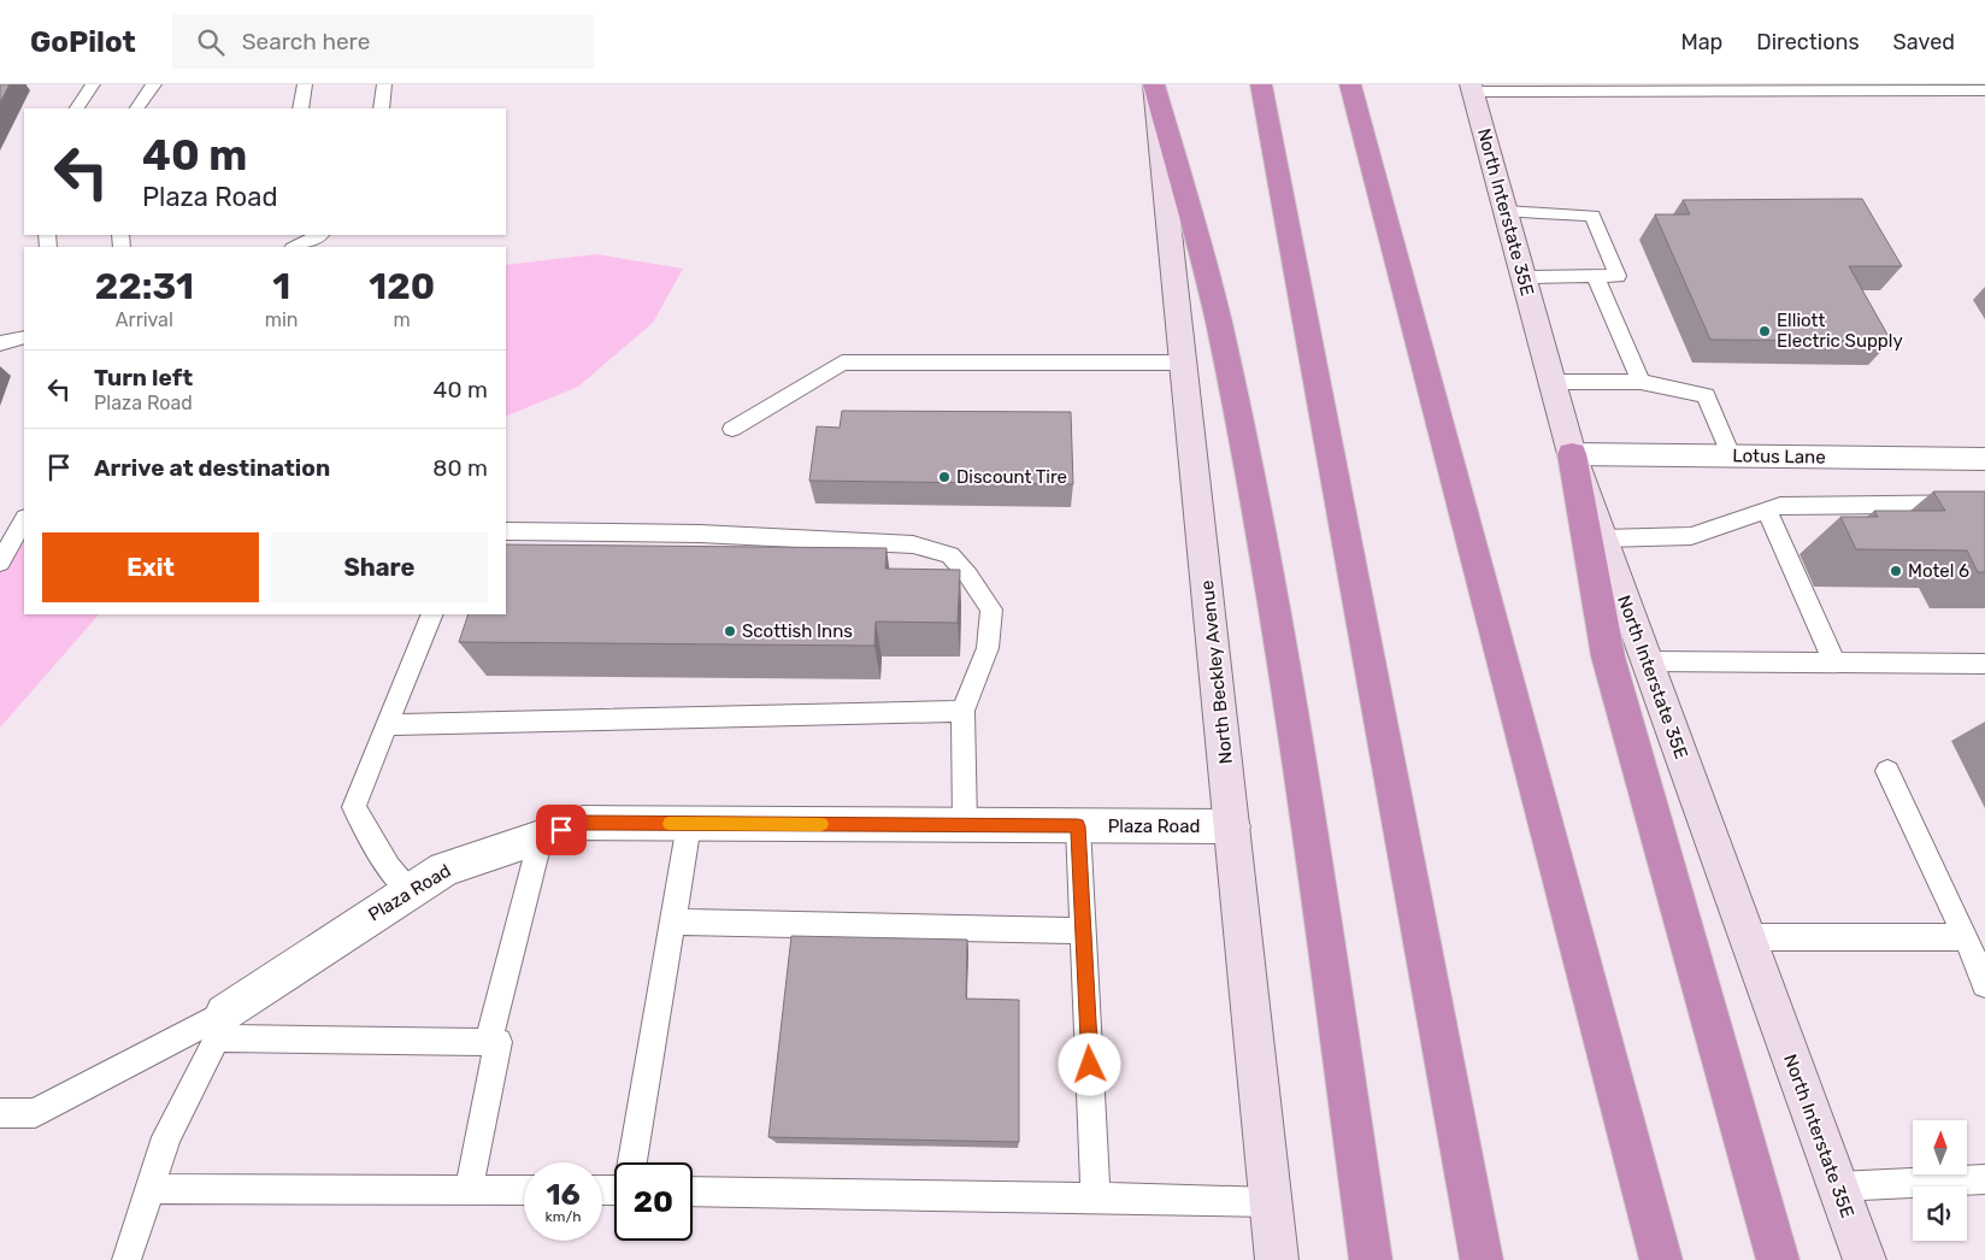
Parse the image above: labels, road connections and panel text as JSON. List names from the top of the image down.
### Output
{
  "streets": {
    "main road": ["North Interstate 35E", "North Beckley Avenue"],
    "street": ["Lotus Lane", "Plaza Road"]
  },
  "crossings": [
    ["North Interstate 35E", "Lotus Lane"],
    ["North Beckley Avenue", "Plaza Road"]
  ],
  "places": [
    "Elliott Electric Supply",
    "Discount Tire",
    "Motel 6",
    "Scottish Inns"
  ],
  "north": "top",
  "page": {
    "header": "GoPilot",
    "search": "Search here",
    "nav": ["Map", "Directions", "Saved"],
    "turn": ["40 m", "Plaza Road"],
    "eta": [
      "22:31",
      "Arrival",
      "1",
      "min",
      "120",
      "m"
    ],
    "list": [
      {
        "name": "Turn left",
        "note": "Plaza Road",
        "value": "40 m"
      },
      {
        "name": "Arrive at destination",
        "value": "80 m"
      }
    ],
    "buttons": ["Exit", "Share"],
    "speed": "16 km/h",
    "limit": "20"
  }
}
